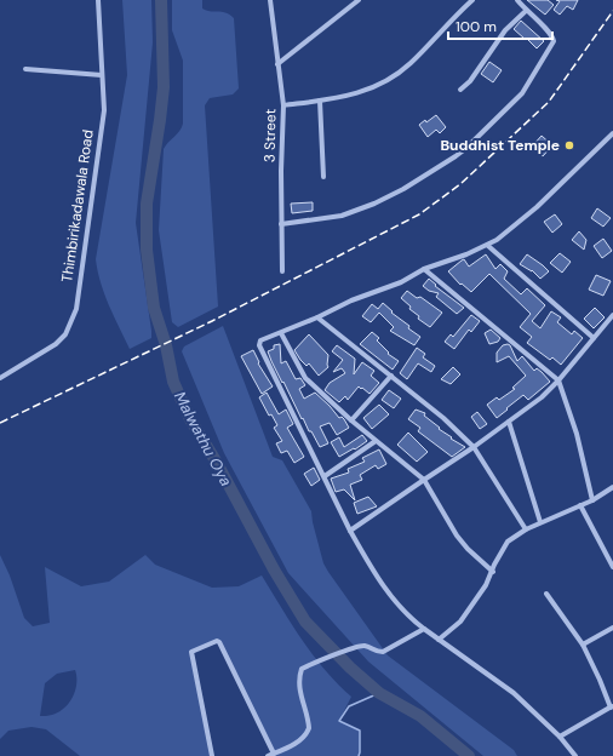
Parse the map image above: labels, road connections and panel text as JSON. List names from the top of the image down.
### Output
{
  "streets": {
    "street": ["3 Street", "Thimbirikadawala Road"]
  },
  "water": ["Malwathu Oya"],
  "places": ["Buddhist Temple"],
  "scale_bar": "100 m"
}
